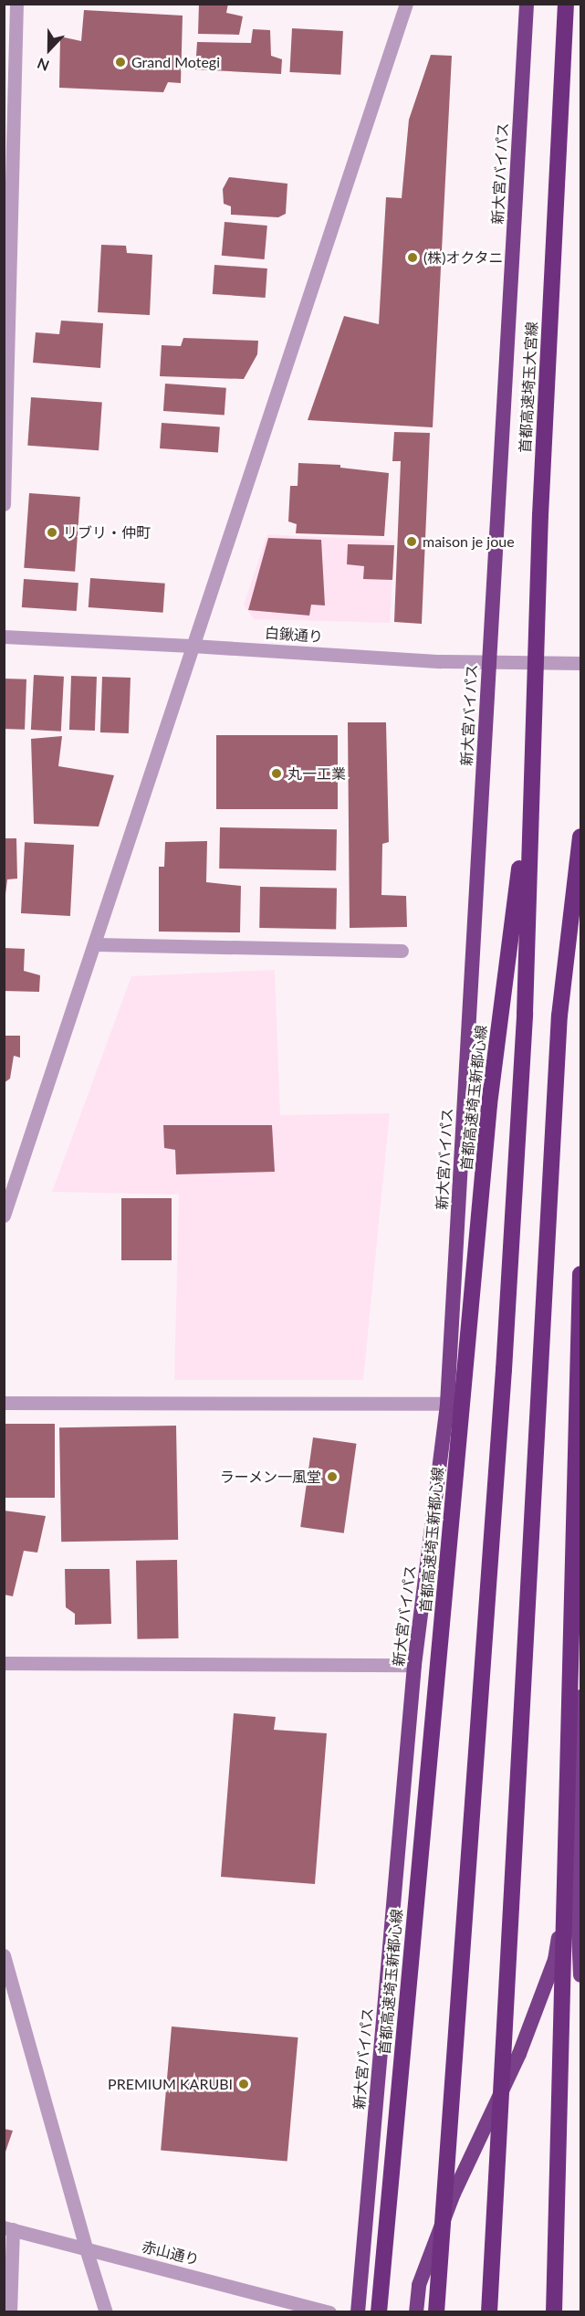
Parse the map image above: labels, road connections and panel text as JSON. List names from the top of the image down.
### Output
{
  "streets": {
    "highway": ["新大宮バイパス", "首都高速埼玉大宮線", "首都高速埼玉新都心線"],
    "street": ["白鍬通り", "赤山通り"]
  },
  "crossings": [
    ["新大宮バイパス", "白鍬通り"],
    ["首都高速埼玉大宮線", "首都高速埼玉新都心線"]
  ],
  "places": [
    "Grand Motegi",
    "(株)オクタニ",
    "リブリ・仲町",
    "maison je joue",
    "丸一工業",
    "ラーメン一風堂",
    "PREMIUM KARUBI"
  ],
  "north": "bottom"
}
